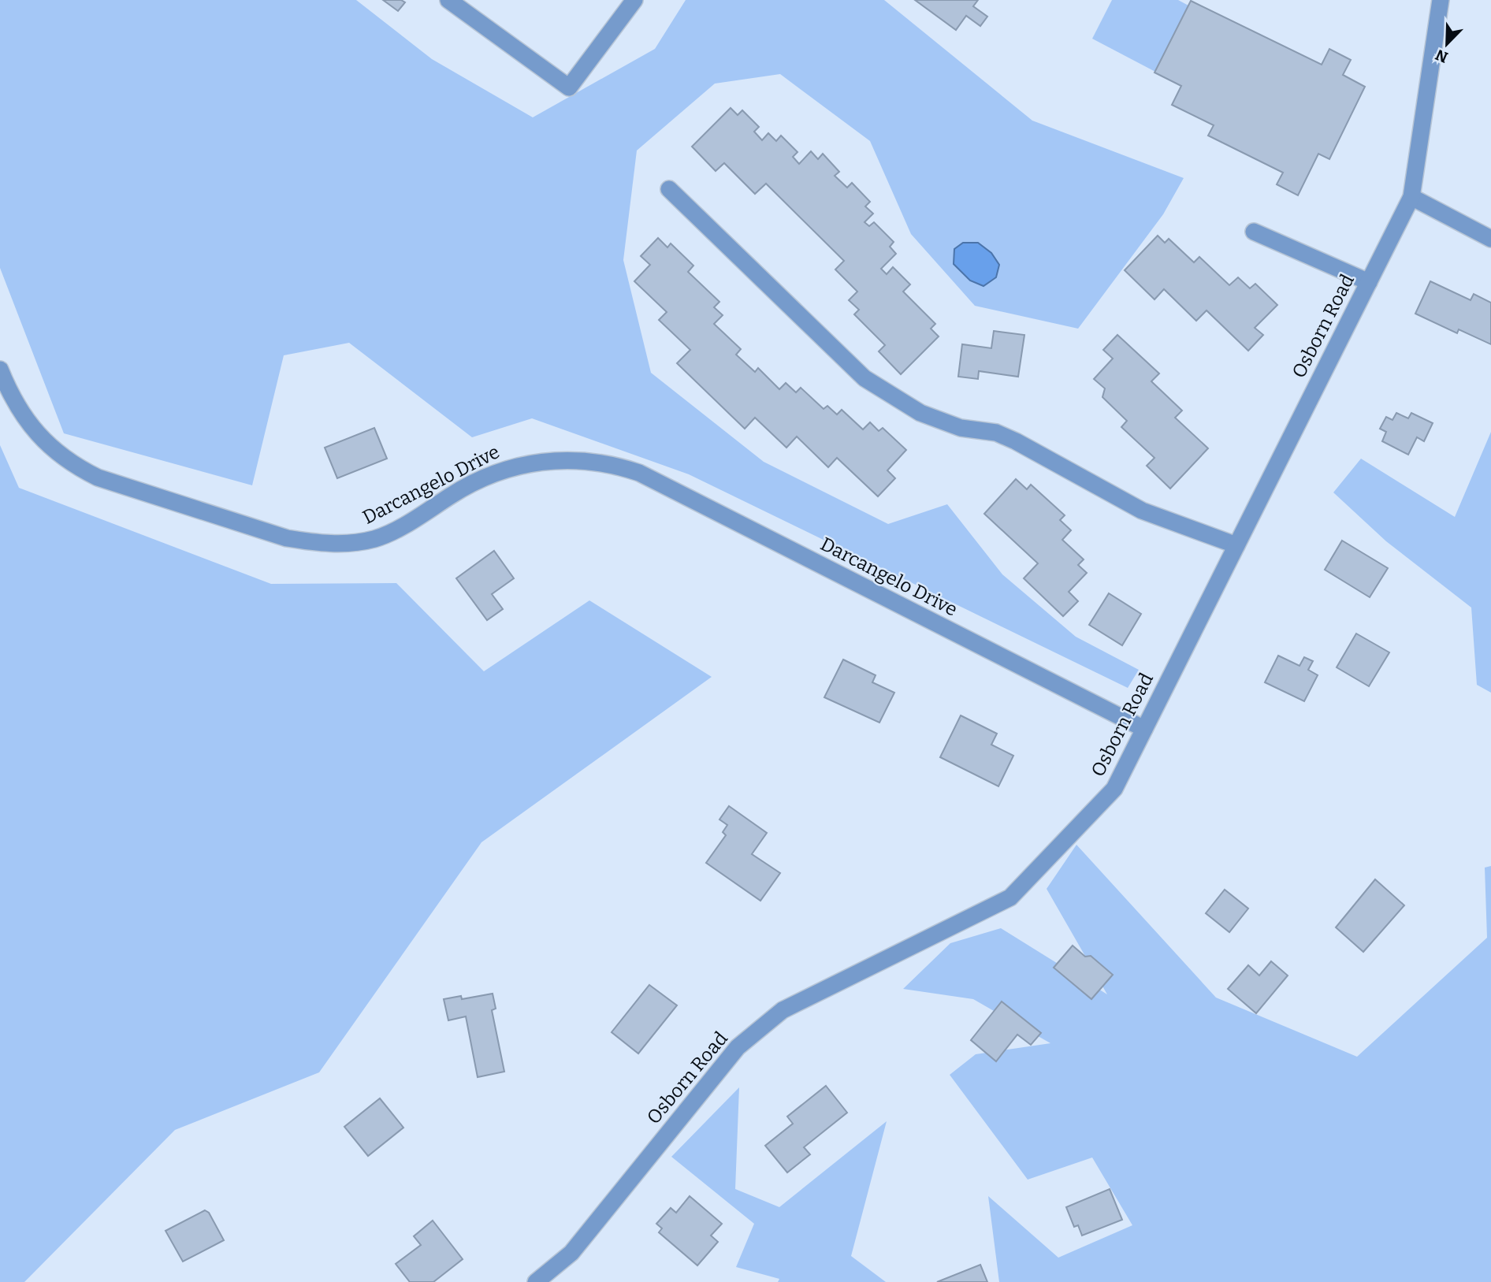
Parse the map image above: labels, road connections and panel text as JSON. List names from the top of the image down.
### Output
{
  "streets": {
    "street": ["Osborn Road", "Darcangelo Drive"]
  },
  "crossings": [
    ["Osborn Road", "Darcangelo Drive"]
  ],
  "north": "bottom left"
}
